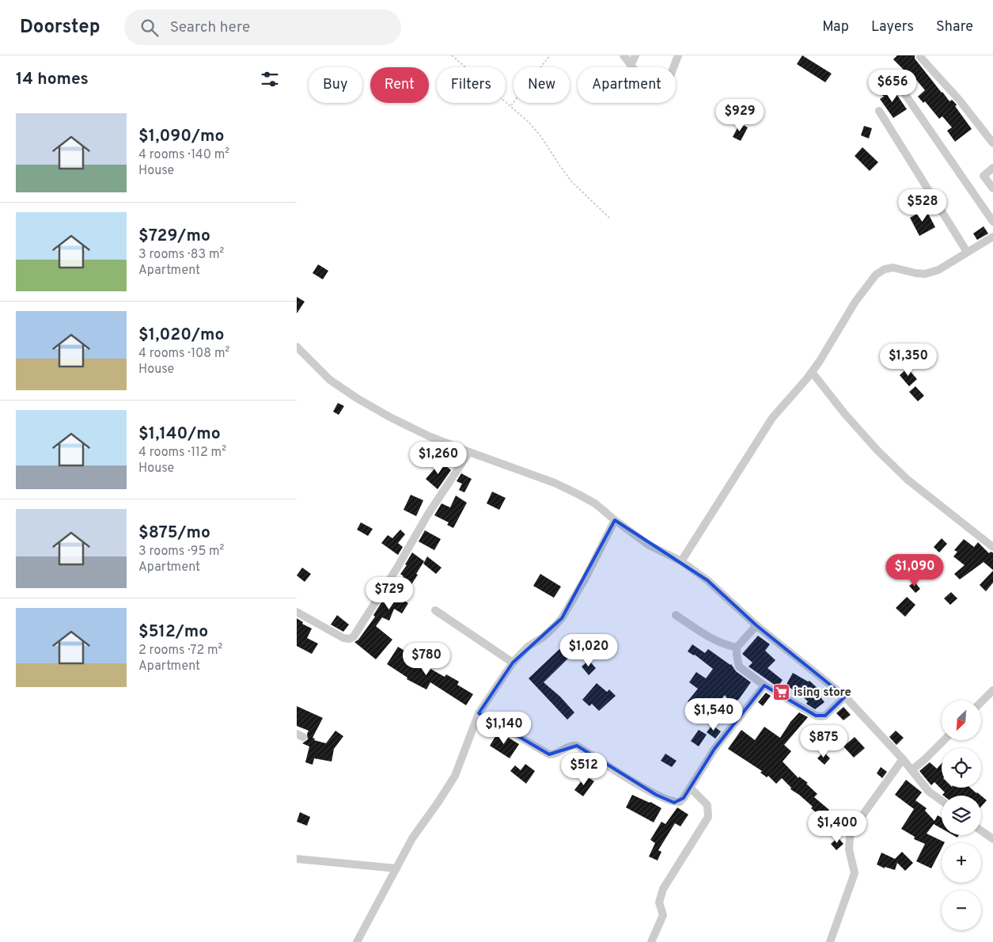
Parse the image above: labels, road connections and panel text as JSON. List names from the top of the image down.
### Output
{
  "places": {
    "supermarket": ["ising store"]
  },
  "north": "bottom left",
  "page": {
    "header": "Doorstep",
    "search": "Search here",
    "nav": ["Map", "Layers", "Share"],
    "heading": "14 homes",
    "chip": [
      "Buy",
      "Rent",
      "Filters",
      "New",
      "Apartment"
    ],
    "price": [
      "$656",
      "$929",
      "$528",
      "$1,350",
      "$1,260",
      "$1,090",
      "$729",
      "$1,020",
      "$780",
      "$1,540",
      "$1,140",
      "$875",
      "$512",
      "$1,400"
    ],
    "list": [
      {
        "name": "$1,090/mo",
        "note": "4 rooms · 140 m² · House"
      },
      {
        "name": "$729/mo",
        "note": "3 rooms · 83 m² · Apartment"
      },
      {
        "name": "$1,020/mo",
        "note": "4 rooms · 108 m² · House"
      },
      {
        "name": "$1,140/mo",
        "note": "4 rooms · 112 m² · House"
      },
      {
        "name": "$875/mo",
        "note": "3 rooms · 95 m² · Apartment"
      },
      {
        "name": "$512/mo",
        "note": "2 rooms · 72 m² · Apartment"
      }
    ],
    "map_buttons": ["+", "−"]
  }
}
